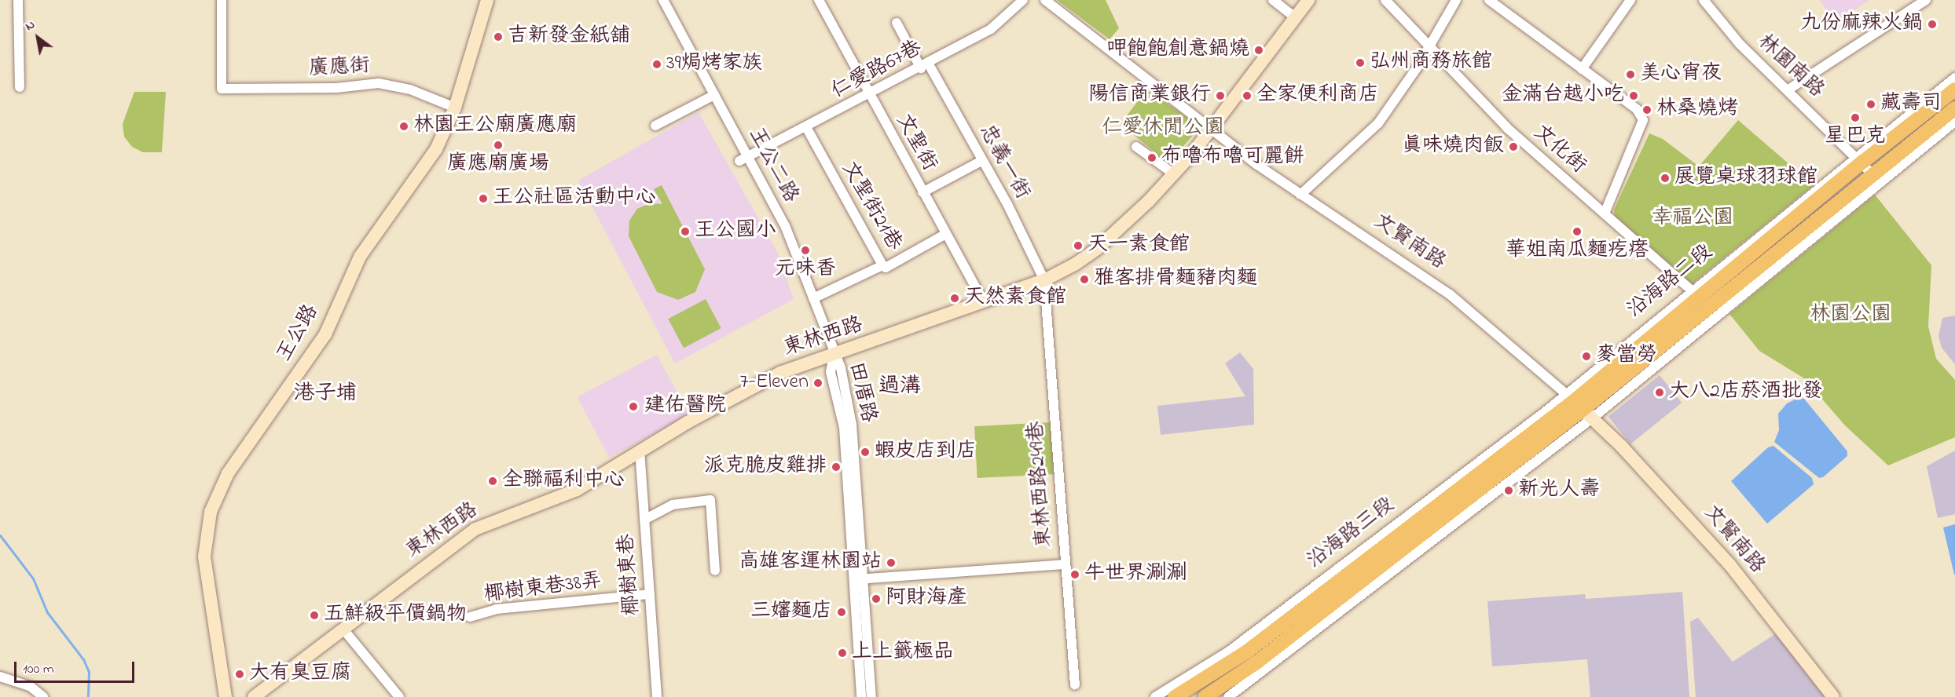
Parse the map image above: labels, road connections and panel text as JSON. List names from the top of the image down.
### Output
{
  "streets": {
    "main road": ["沿海路二段", "沿海路三段"],
    "street": [
      "林園南路",
      "廣應街",
      "仁愛路67巷",
      "文聖街",
      "文化街",
      "忠義一街",
      "王公二路",
      "文聖街21巷",
      "文賢南路",
      "王公路",
      "東林西路",
      "田厝路",
      "東林西路249巷",
      "椰樹東巷",
      "椰樹東巷38弄"
    ]
  },
  "crossings": [
    ["林園南路", "沿海路二段"],
    ["廣應街", "王公路"],
    ["仁愛路67巷", "文聖街"],
    ["仁愛路67巷", "忠義一街"],
    ["仁愛路67巷", "王公二路"],
    ["仁愛路67巷", "文聖街21巷"],
    ["文聖街", "文聖街21巷"],
    ["文聖街", "東林西路"],
    ["文化街", "沿海路二段"],
    ["忠義一街", "東林西路"],
    ["忠義一街", "東林西路249巷"],
    ["王公二路", "東林西路"],
    ["王公二路", "田厝路"],
    ["文賢南路", "沿海路二段"],
    ["文賢南路", "東林西路"],
    ["文賢南路", "沿海路三段"],
    ["沿海路二段", "沿海路三段"],
    ["東林西路", "田厝路"],
    ["東林西路", "東林西路249巷"],
    ["東林西路", "椰樹東巷"],
    ["椰樹東巷", "椰樹東巷38弄"]
  ],
  "districts": ["過溝", "港子埔"],
  "parks": ["仁愛休閒公園", "幸福公園", "林園公園"],
  "places": [
    "九份麻辣火鍋",
    "吉新發金紙舖",
    "呷飽飽創意鍋燒",
    "弘州商務旅館",
    "39焗烤家族",
    "美心宵夜",
    "陽信商業銀行",
    "全家便利商店",
    "金滿台越小吃",
    "藏壽司",
    "林桑燒烤",
    "星巴克",
    "林園王公廟廣應廟",
    "廣應廟廣場",
    "真味燒肉飯",
    "布嚕布嚕可麗餅",
    "展覽桌球羽球館",
    "王公社區活動中心",
    "王公國小",
    "華姐南瓜麵疙瘩",
    "天一素食館",
    "元味香",
    "雅客排骨麵豬肉麵",
    "天然素食館",
    "麥當勞",
    "7-Eleven",
    "大八2店菸酒批發",
    "建佑醫院",
    "蝦皮店到店",
    "派克脆皮雞排",
    "全聯福利中心",
    "新光人壽",
    "高雄客運林園站",
    "牛世界涮涮",
    "阿財海產",
    "三嬸麵店",
    "五鮮級平價鍋物",
    "上上籤極品",
    "大有臭豆腐"
  ],
  "scale_bar": "100 m",
  "north": "top left"
}
